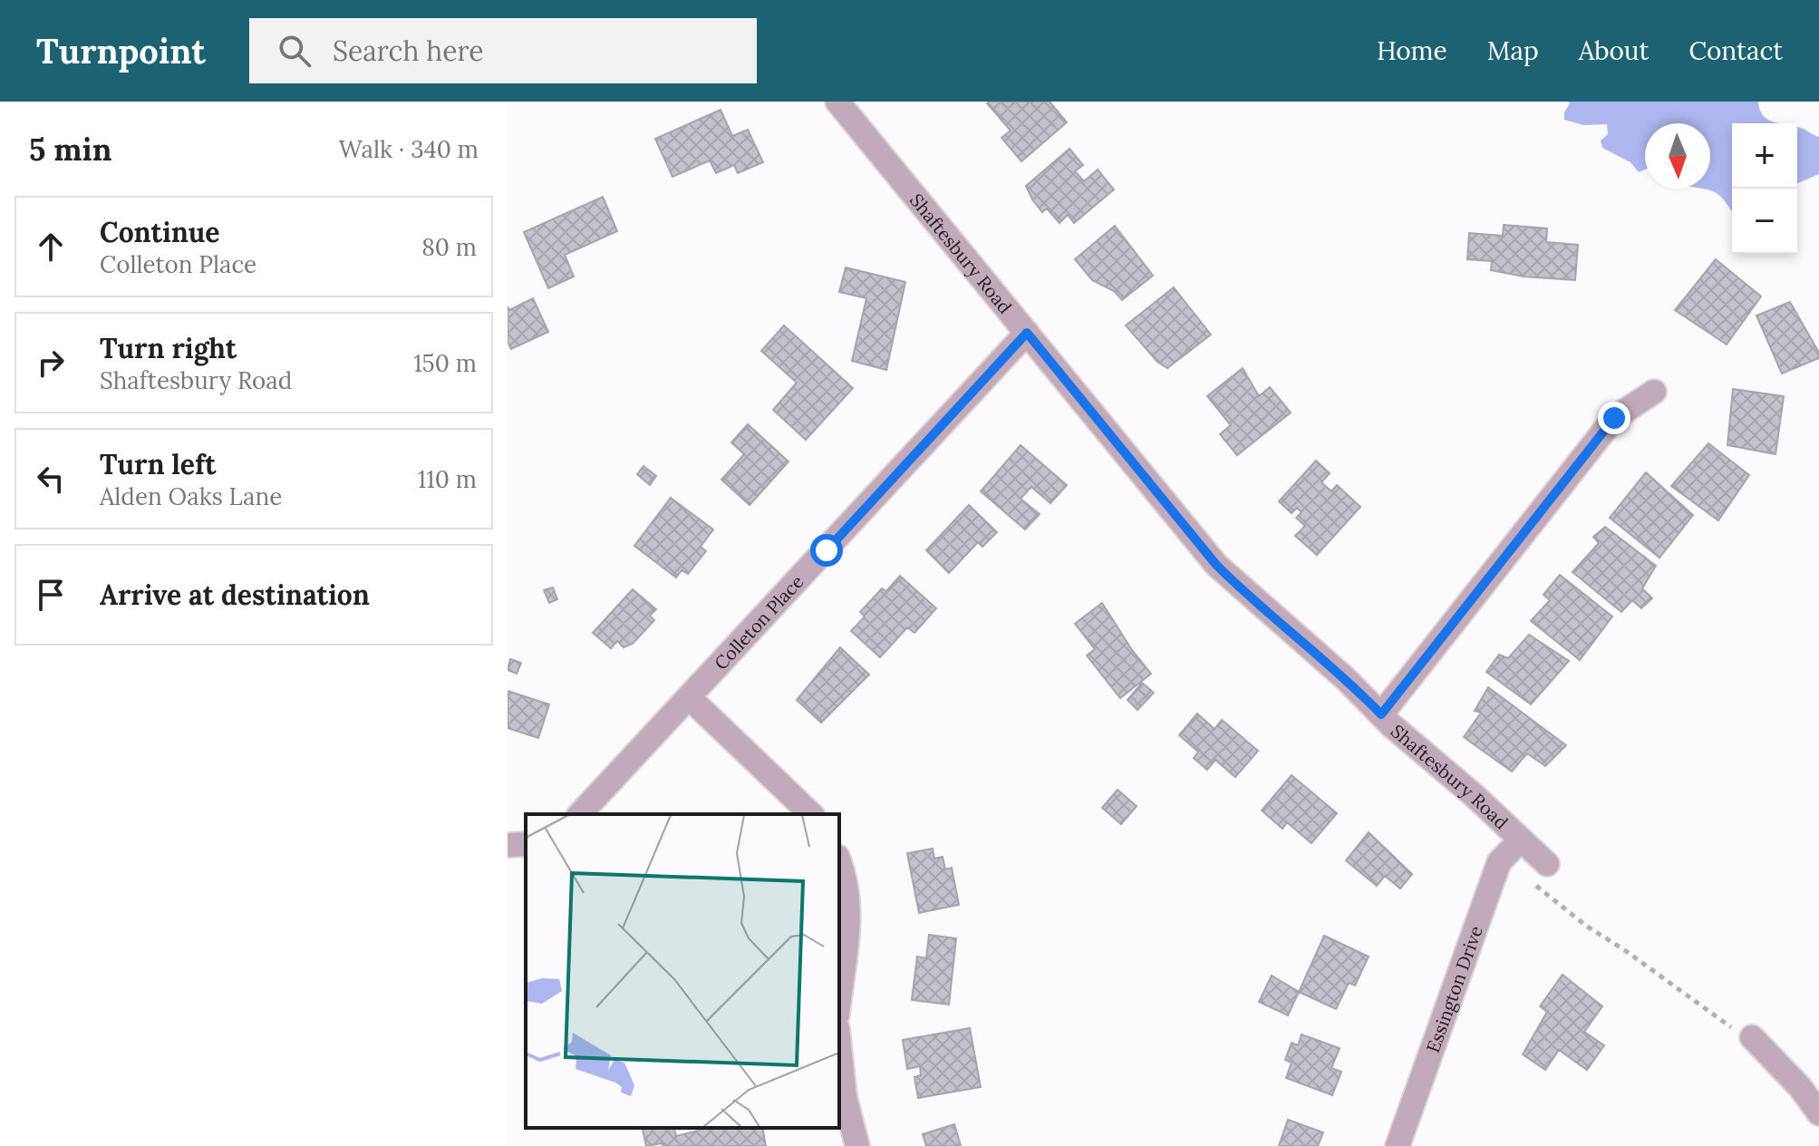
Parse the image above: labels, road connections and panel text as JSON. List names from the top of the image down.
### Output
{
  "streets": {
    "street": ["Shaftesbury Road", "Colleton Place", "Essington Drive"]
  },
  "crossings": [
    ["Shaftesbury Road", "Colleton Place"],
    ["Shaftesbury Road", "Essington Drive"]
  ],
  "north": "bottom",
  "page": {
    "header": "Turnpoint",
    "search": "Search here",
    "nav": [
      "Home",
      "Map",
      "About",
      "Contact"
    ],
    "heading": ["5 min", "Walk · 340 m"],
    "map_buttons": ["+", "−"],
    "list": [
      ["Continue", "Colleton Place", "80 m"],
      ["Turn right", "Shaftesbury Road", "150 m"],
      ["Turn left", "Alden Oaks Lane", "110 m"],
      "Arrive at destination"
    ]
  }
}
